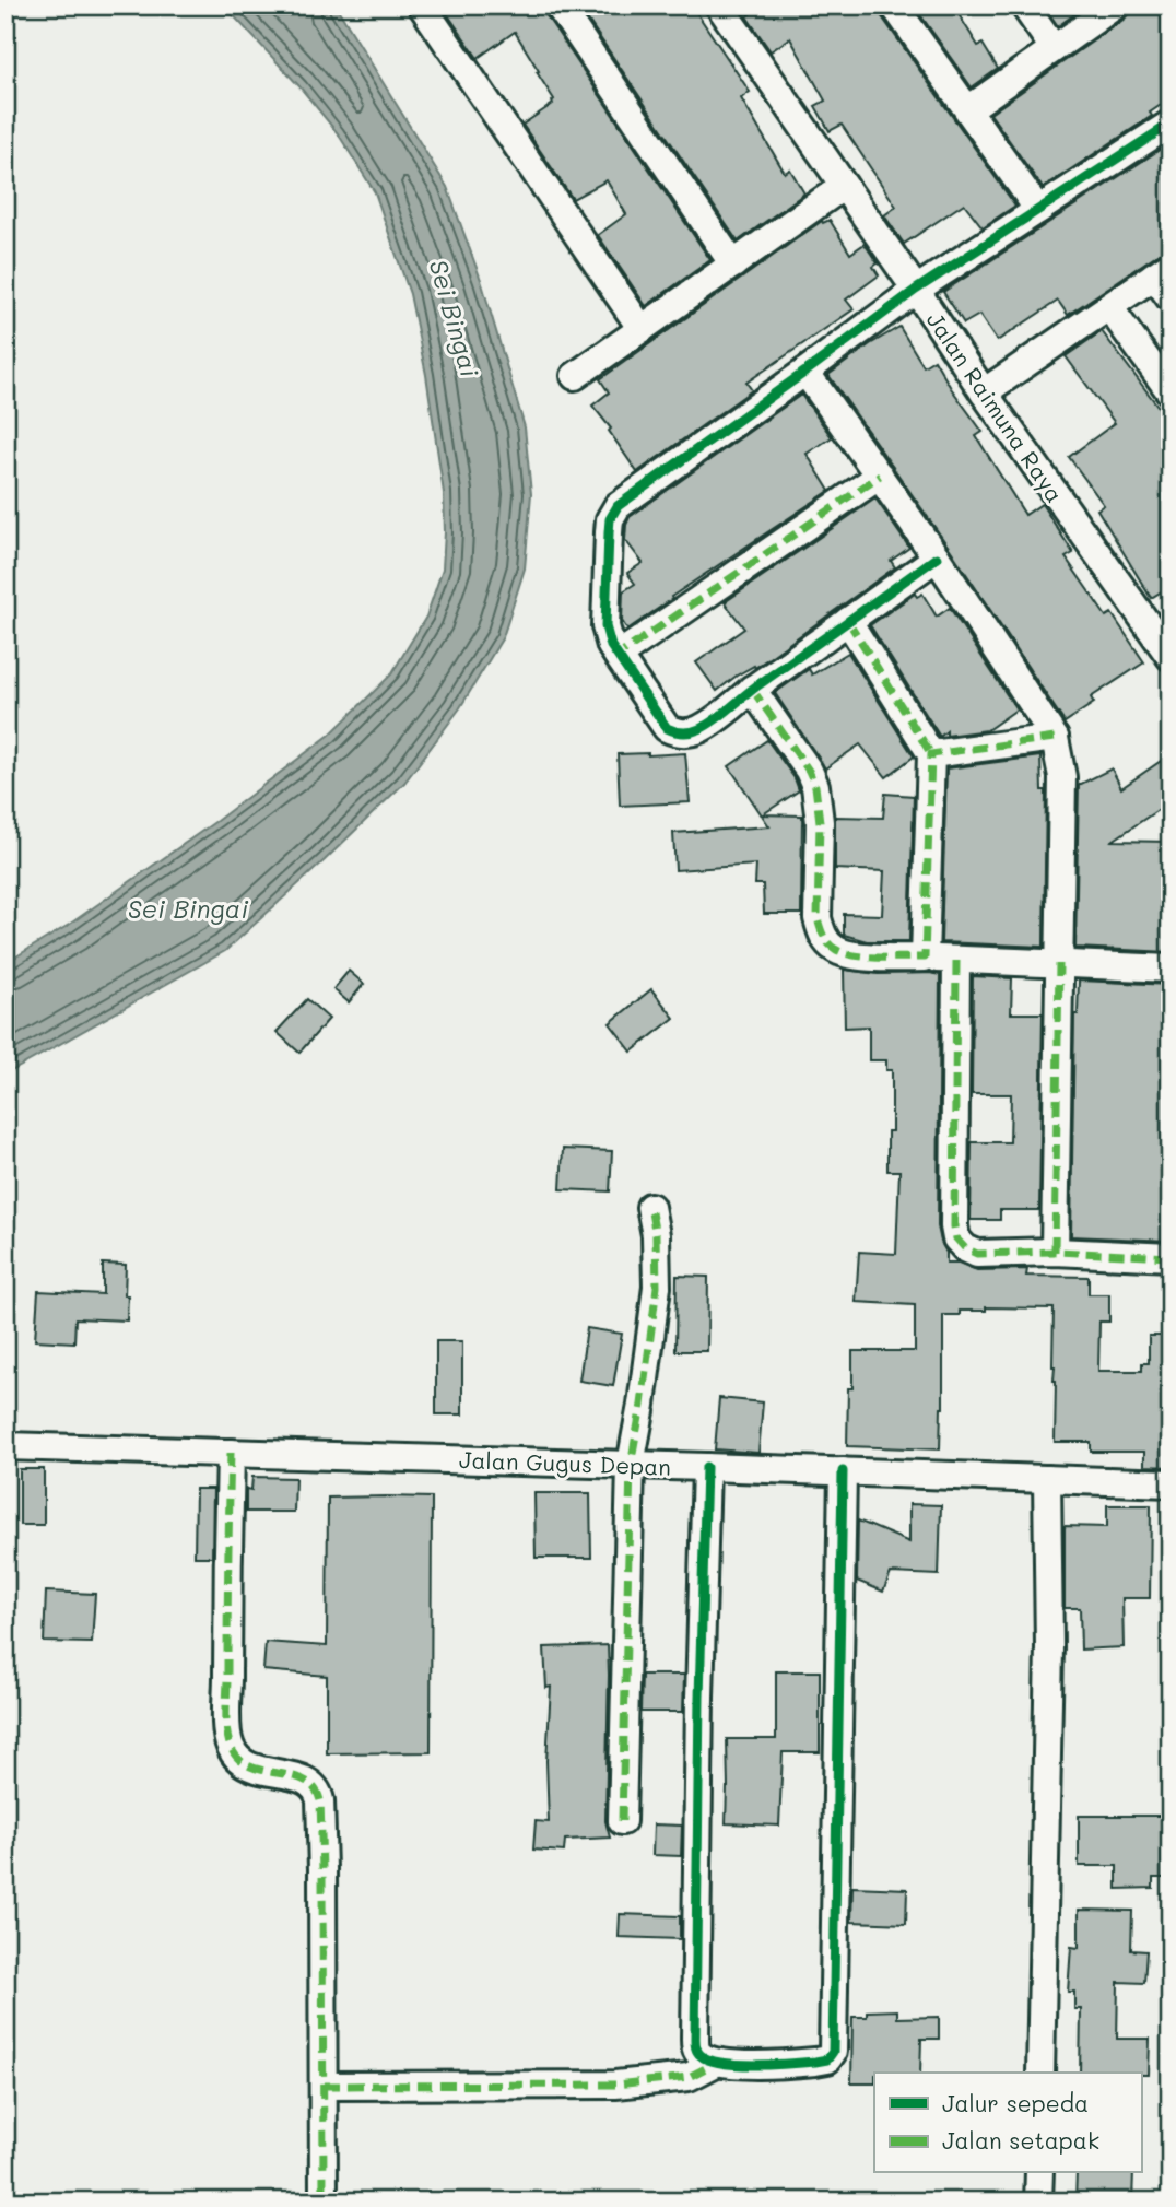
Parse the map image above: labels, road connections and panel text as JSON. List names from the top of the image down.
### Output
{
  "streets": {
    "street": ["Jalan Raimuna Raya", "Jalan Gugus Depan"]
  },
  "water": ["Sei Bingai"],
  "legend": ["Jalur sepeda", "Jalan setapak"]
}
